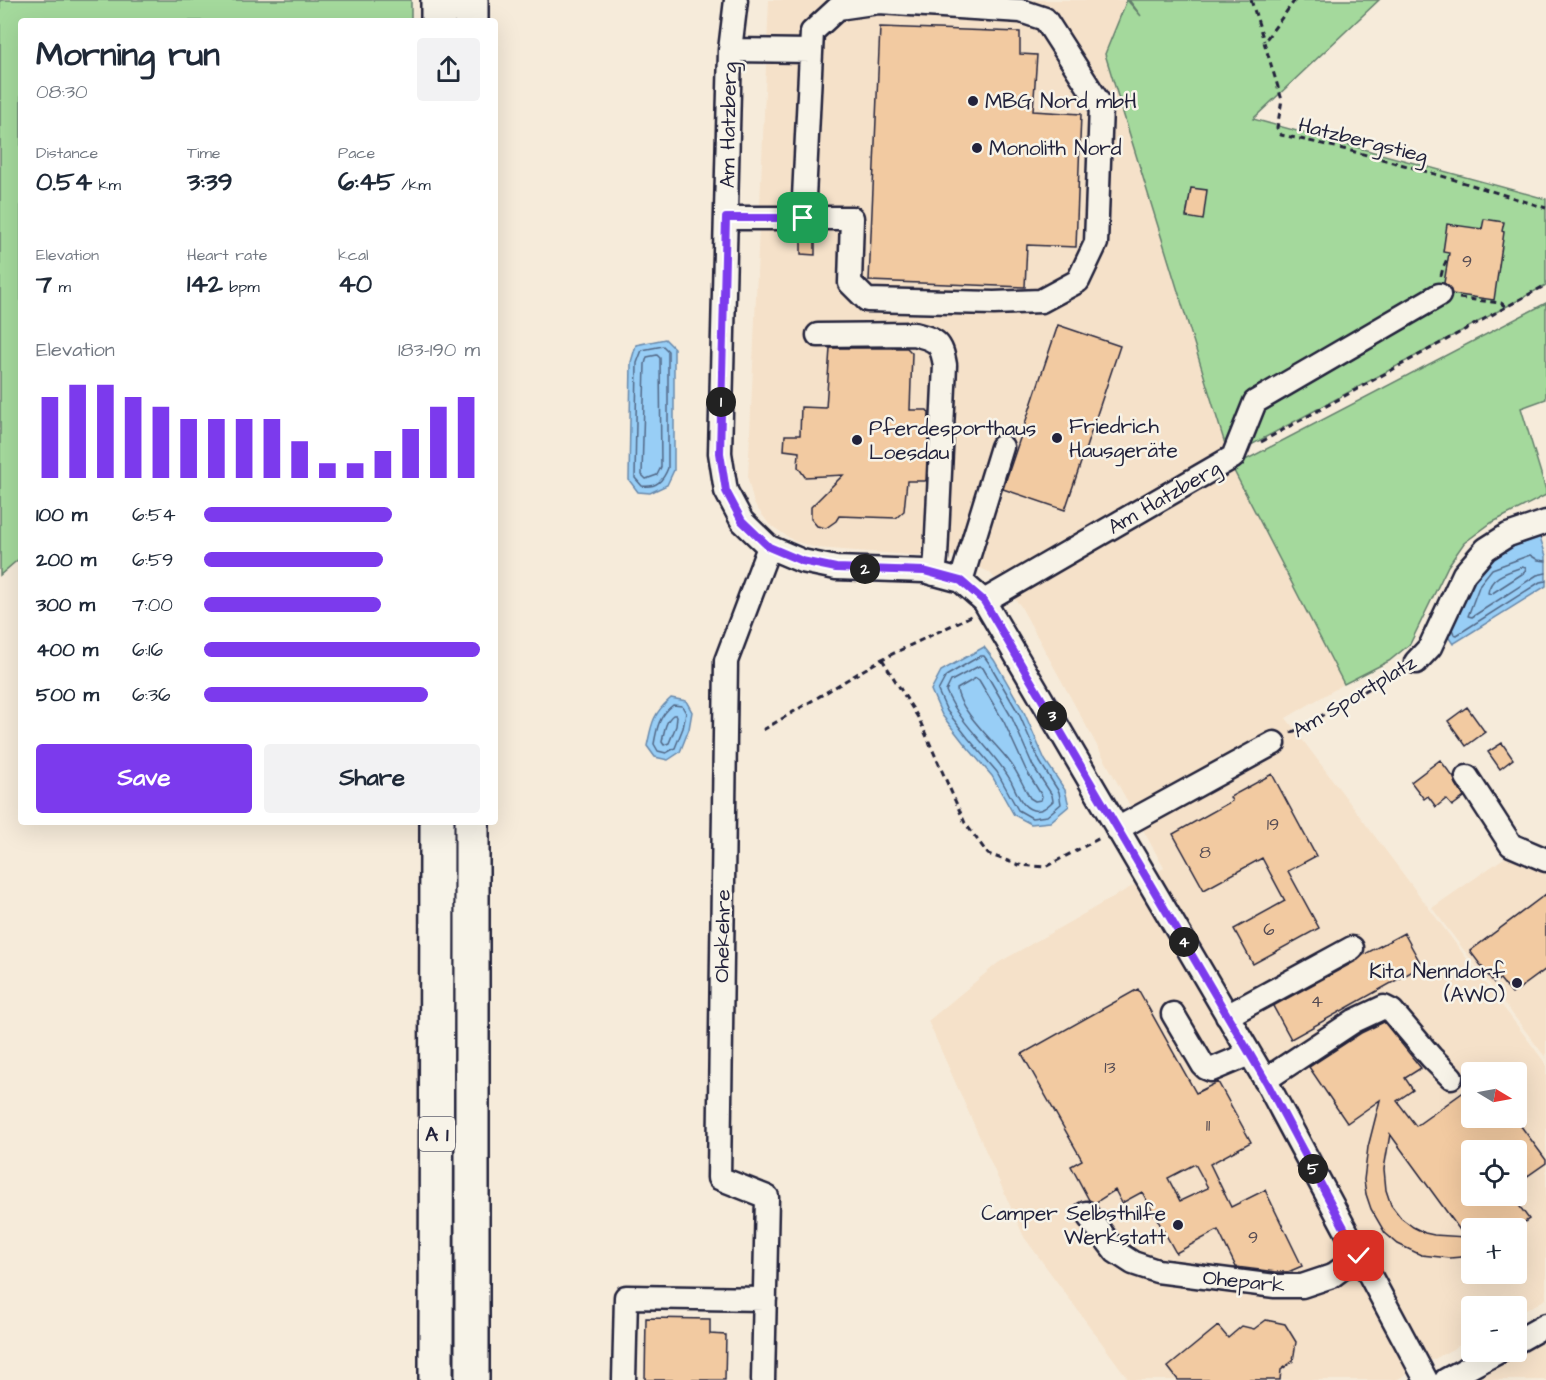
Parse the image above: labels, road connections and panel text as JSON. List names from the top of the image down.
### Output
{
  "streets": {
    "highway": ["A 1"],
    "street": [
      "Am Hatzberg",
      "Am Sportplatz",
      "Ohekehre",
      "Ohepark"
    ],
    "path": ["Hatzbergstieg"]
  },
  "crossings": [
    ["Am Hatzberg", "Am Sportplatz"],
    ["Am Hatzberg", "Ohekehre"]
  ],
  "places": [
    "MBG Nord mbH",
    "Monolith Nord",
    "Friedrich Hausgeräte",
    "Pferdesporthaus Loesdau",
    "Kita Nenndorf (AWO)",
    "Camper Selbsthilfe Werkstatt"
  ],
  "house_numbers": [
    "9",
    "19",
    "8",
    "6",
    "4",
    "13",
    "11",
    "9"
  ],
  "north": "right",
  "page": {
    "heading": ["Morning run", "08:30"],
    "stats": [
      ["Distance", "0.54 km"],
      ["Time", "3:39"],
      ["Pace", "6:45 /km"],
      ["Elevation", "7 m"],
      ["Heart rate", "142 bpm"],
      ["kcal", "40"]
    ],
    "chart": ["Elevation", "183–190 m"],
    "pins": [
      "1",
      "2",
      "3",
      "4",
      "5"
    ],
    "list": [
      {
        "name": "100 m",
        "note": "6:54"
      },
      {
        "name": "200 m",
        "note": "6:59"
      },
      {
        "name": "300 m",
        "note": "7:00"
      },
      {
        "name": "400 m",
        "note": "6:16"
      },
      {
        "name": "500 m",
        "note": "6:36"
      }
    ],
    "buttons": ["Save", "Share"],
    "map_buttons": ["+", "−"]
  }
}
